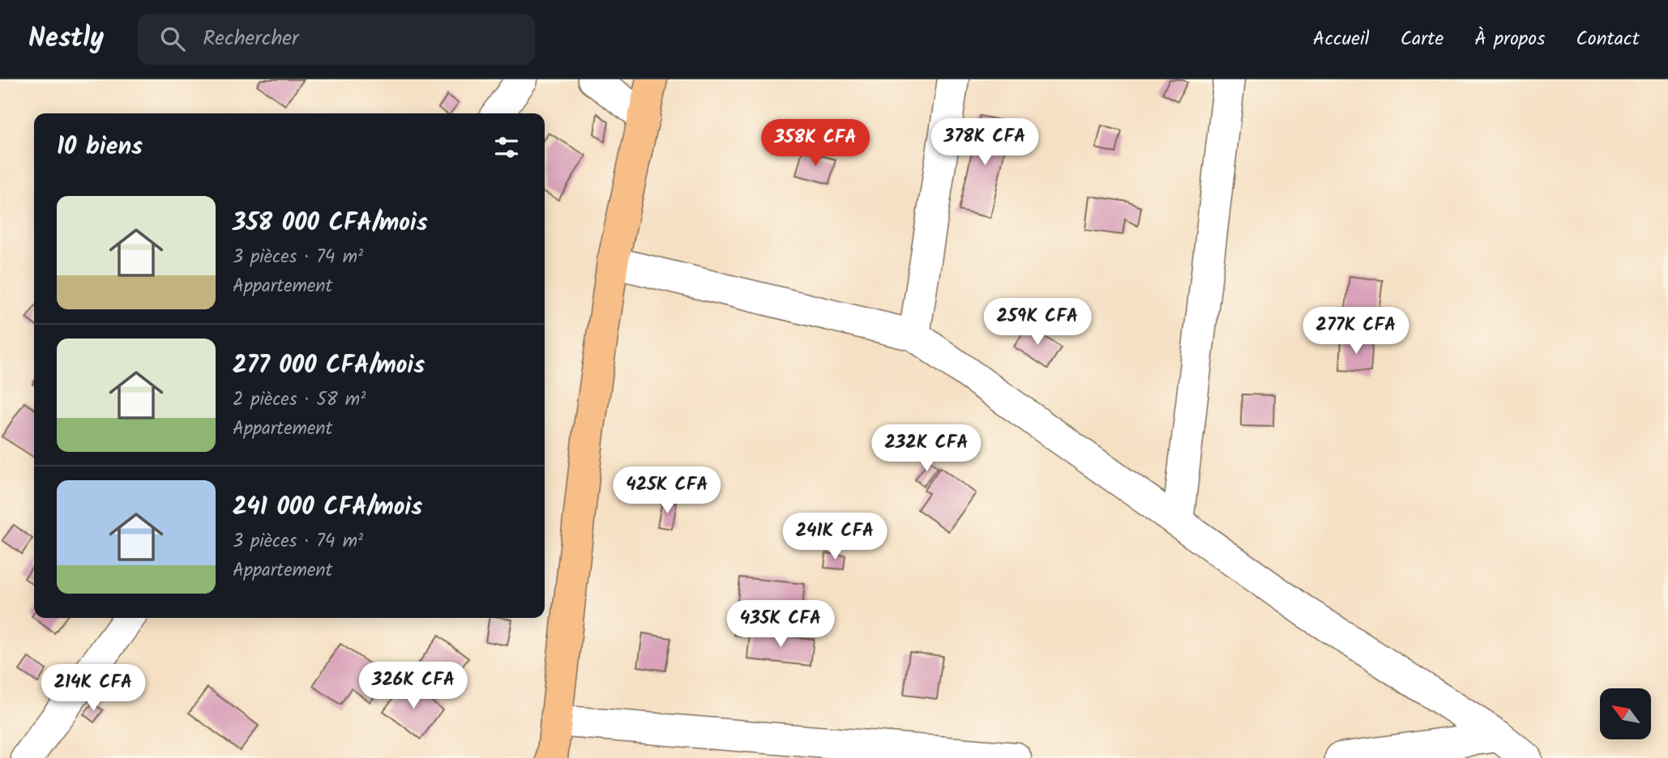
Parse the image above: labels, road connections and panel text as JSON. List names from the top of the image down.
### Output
{
  "north": "top left",
  "page": {
    "header": "Nestly",
    "search": "Rechercher",
    "nav": [
      "Accueil",
      "Carte",
      "À propos",
      "Contact"
    ],
    "heading": "10 biens",
    "price": [
      "378K CFA",
      "358K CFA",
      "259K CFA",
      "277K CFA",
      "232K CFA",
      "425K CFA",
      "241K CFA",
      "435K CFA",
      "326K CFA",
      "214K CFA"
    ],
    "list": [
      {
        "name": "358 000 CFA/mois",
        "note": "3 pièces · 74 m² · Appartement"
      },
      {
        "name": "277 000 CFA/mois",
        "note": "2 pièces · 58 m² · Appartement"
      },
      {
        "name": "241 000 CFA/mois",
        "note": "3 pièces · 74 m² · Appartement"
      }
    ]
  }
}
